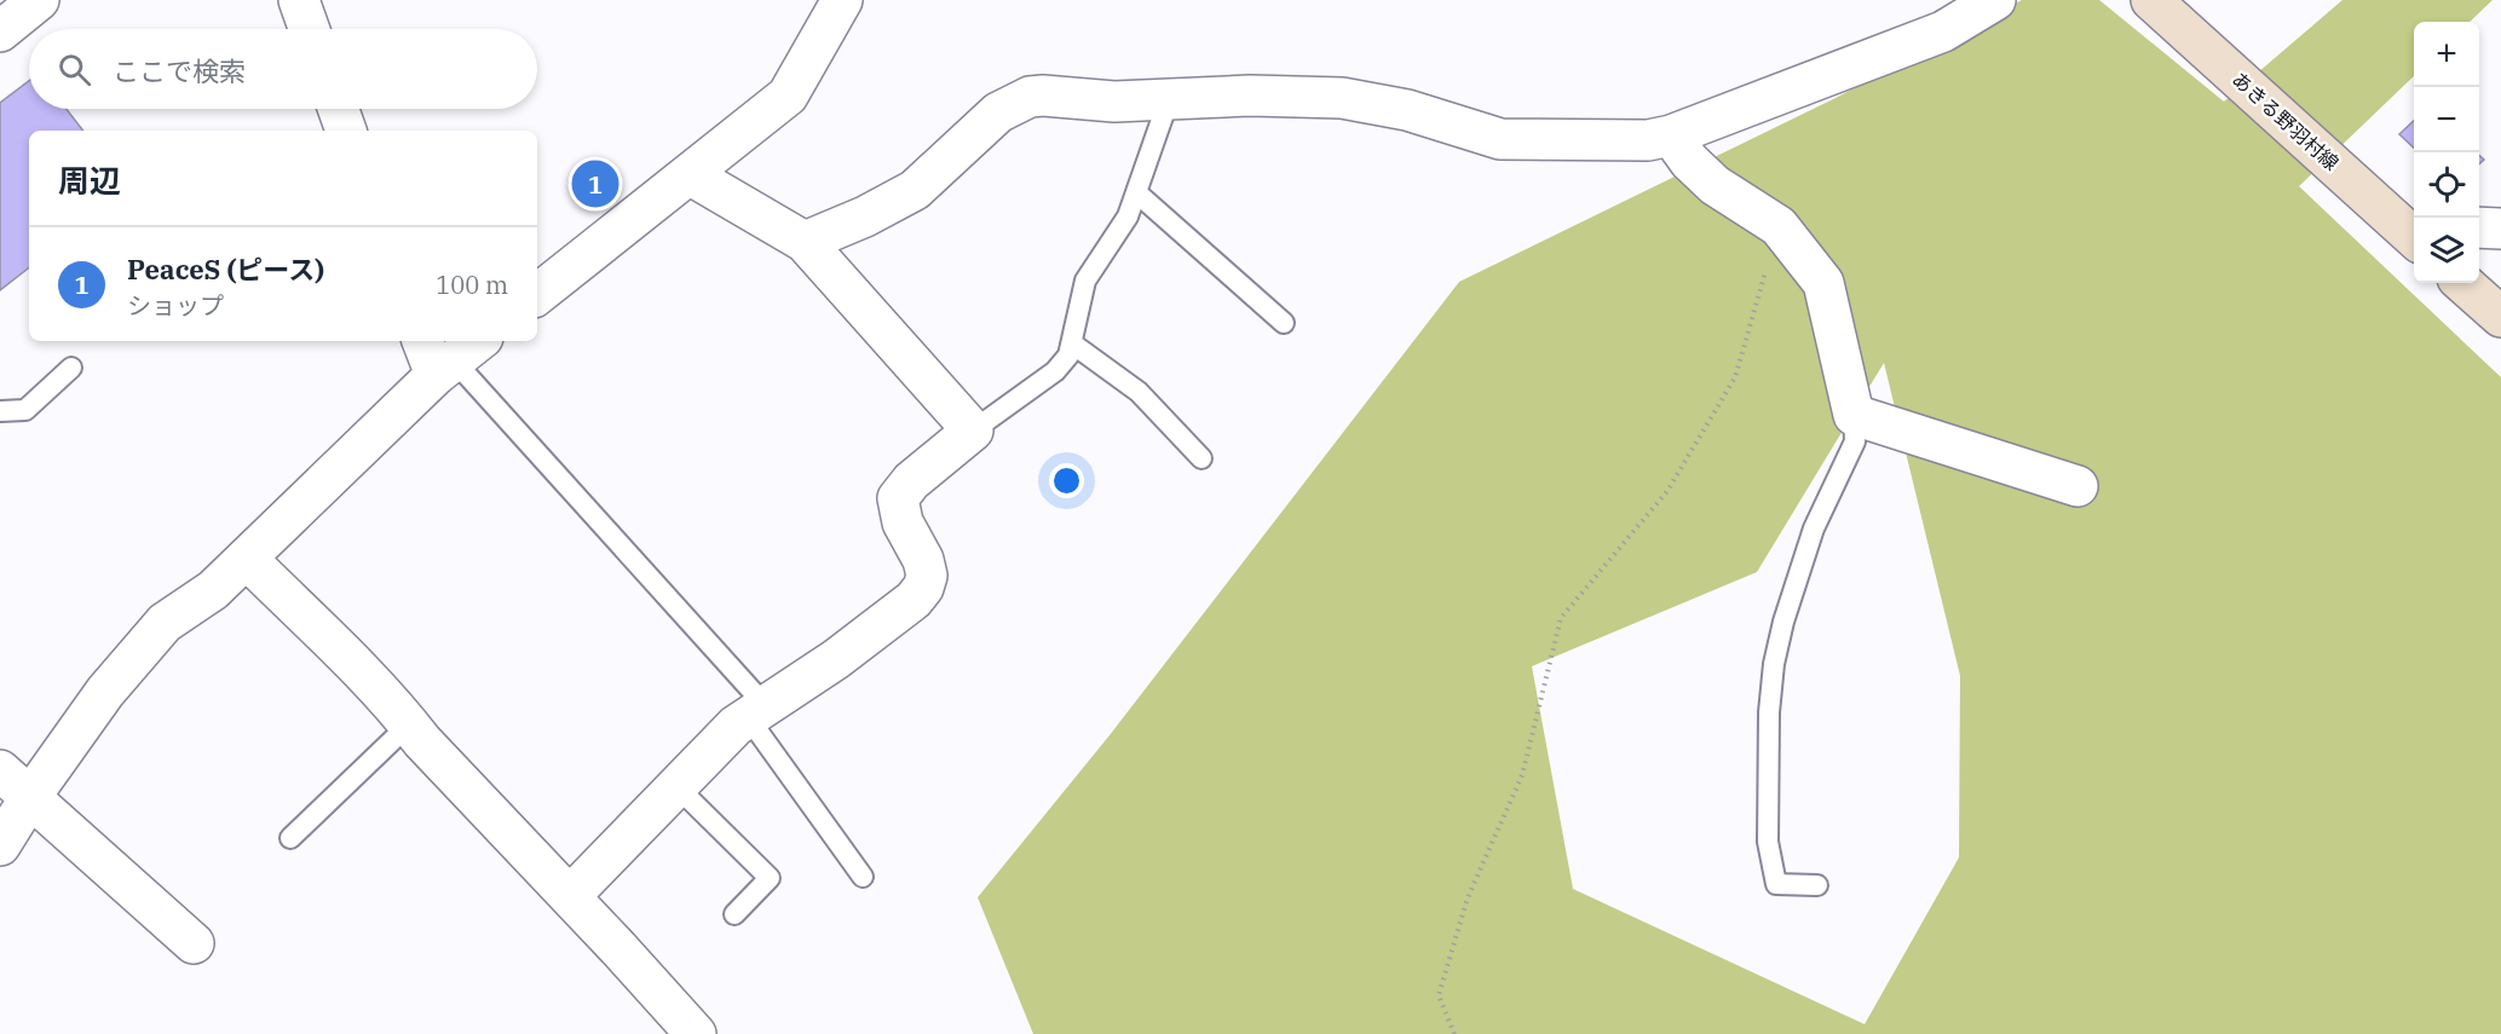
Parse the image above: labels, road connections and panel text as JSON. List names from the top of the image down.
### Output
{
  "streets": {
    "main road": ["あきる野羽村線"]
  },
  "page": {
    "map_buttons": ["+", "−"],
    "search": "ここで検索",
    "heading": "周辺",
    "pins": "1",
    "list": [
      {
        "mark": "1",
        "name": "PeaceS (ピース)",
        "note": "ショップ",
        "value": "100 m"
      }
    ]
  }
}
